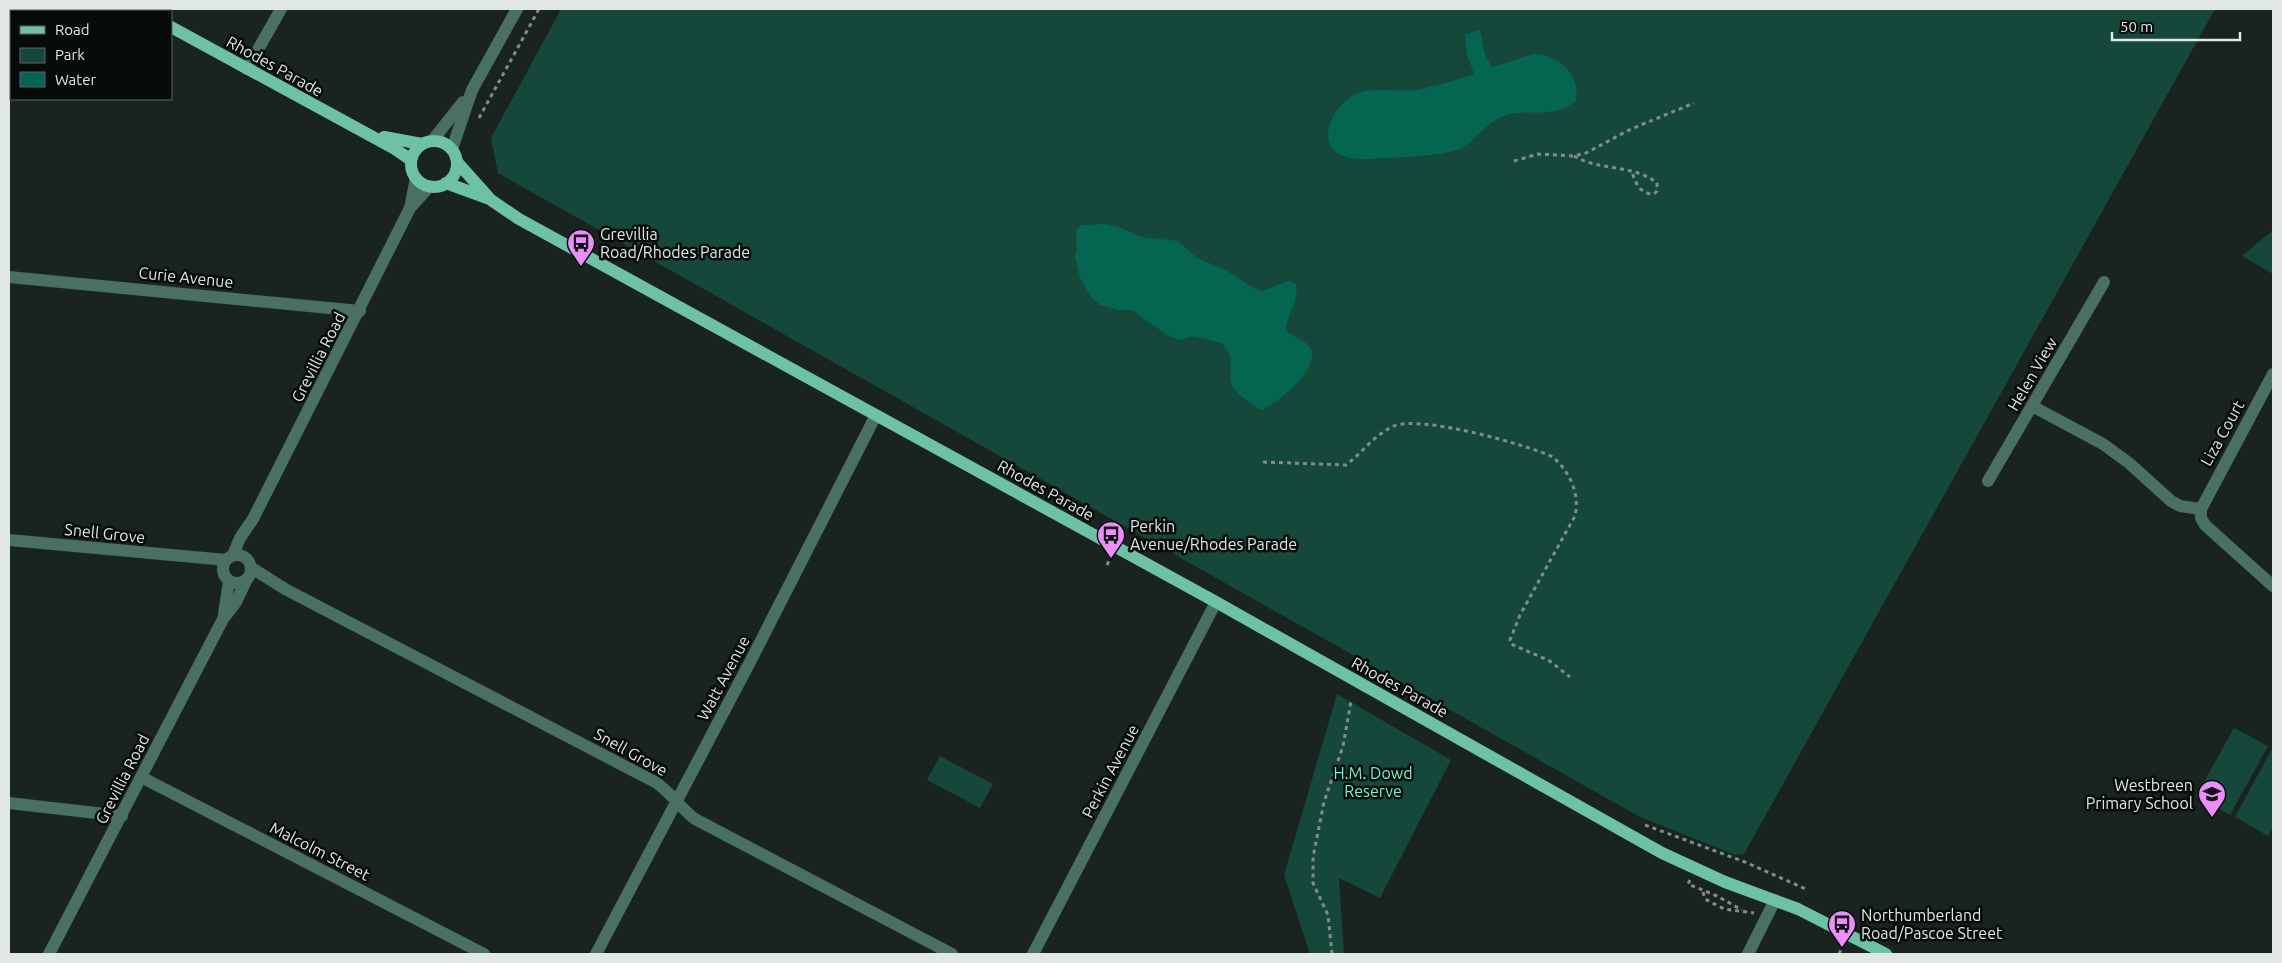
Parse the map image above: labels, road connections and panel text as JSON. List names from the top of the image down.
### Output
{
  "streets": {
    "main road": ["Rhodes Parade"],
    "street": [
      "Curie Avenue",
      "Grevillia Road",
      "Helen View",
      "Liza Court",
      "Snell Grove",
      "Watt Avenue",
      "Perkin Avenue",
      "Malcolm Street"
    ]
  },
  "crossings": [
    ["Rhodes Parade", "Grevillia Road"],
    ["Rhodes Parade", "Watt Avenue"],
    ["Rhodes Parade", "Perkin Avenue"],
    ["Curie Avenue", "Grevillia Road"],
    ["Grevillia Road", "Snell Grove"],
    ["Grevillia Road", "Malcolm Street"],
    ["Snell Grove", "Watt Avenue"]
  ],
  "parks": ["H.M. Dowd Reserve"],
  "places": {
    "bus stop": ["Grevillia Road/Rhodes Parade", "Perkin Avenue/Rhodes Parade", "Northumberland Road/Pascoe Street"],
    "school or university": ["Westbreen Primary School"]
  },
  "legend": ["Road", "Park", "Water"],
  "scale_bar": "50 m"
}
